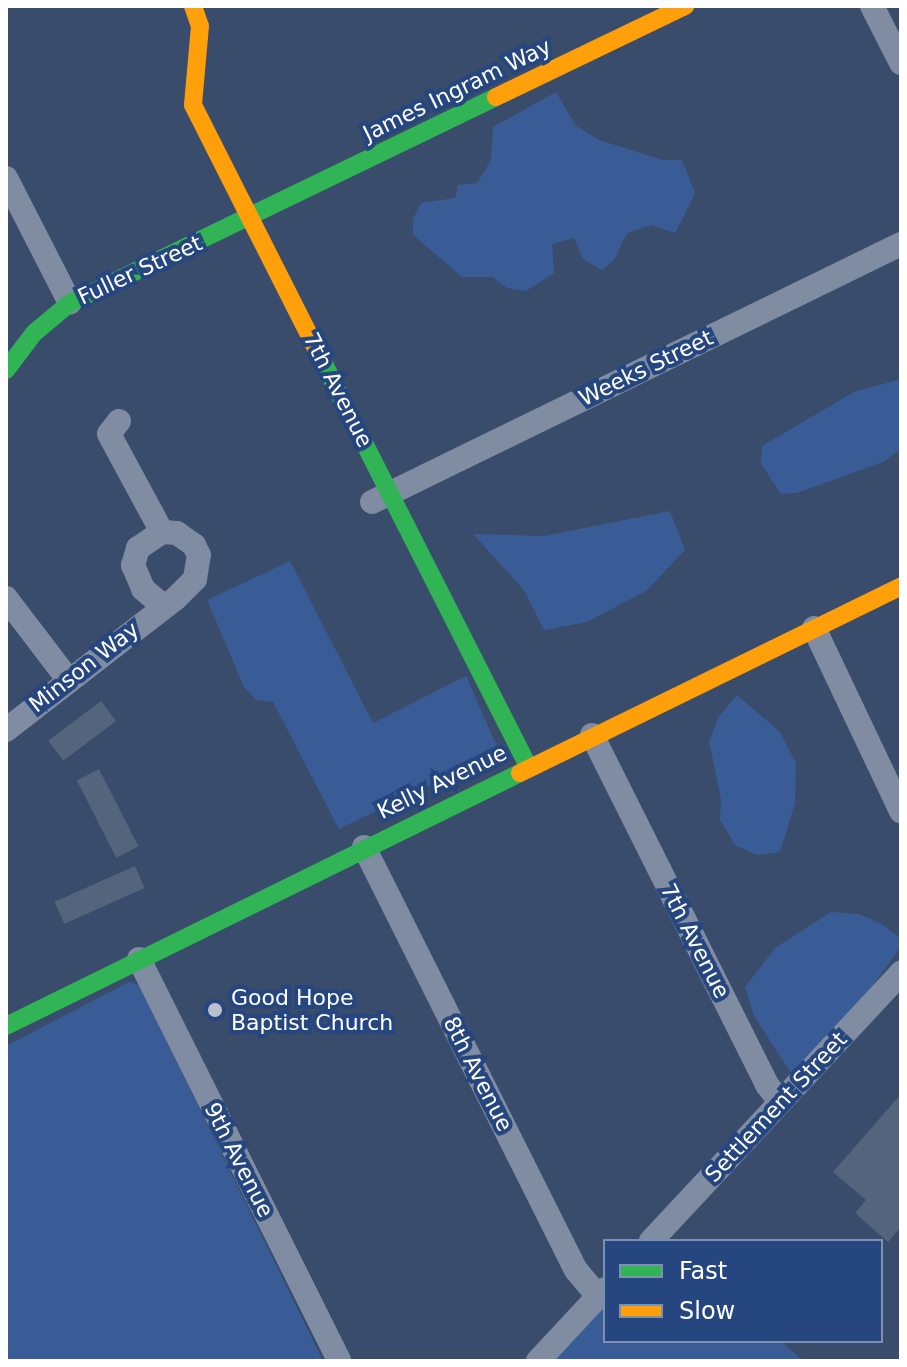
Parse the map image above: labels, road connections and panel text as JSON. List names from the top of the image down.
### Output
{
  "streets": {
    "street": [
      "James Ingram Way",
      "Fuller Street",
      "Weeks Street",
      "7th Avenue",
      "Minson Way",
      "Kelly Avenue",
      "8th Avenue",
      "Settlement Street",
      "9th Avenue"
    ]
  },
  "crossings": [
    ["James Ingram Way", "Fuller Street"],
    ["James Ingram Way", "7th Avenue"],
    ["Fuller Street", "7th Avenue"],
    ["Weeks Street", "7th Avenue"],
    ["7th Avenue", "Kelly Avenue"],
    ["7th Avenue", "Settlement Street"],
    ["Kelly Avenue", "8th Avenue"],
    ["Kelly Avenue", "9th Avenue"]
  ],
  "places": ["Good Hope Baptist Church"],
  "legend": ["Fast", "Slow"]
}
